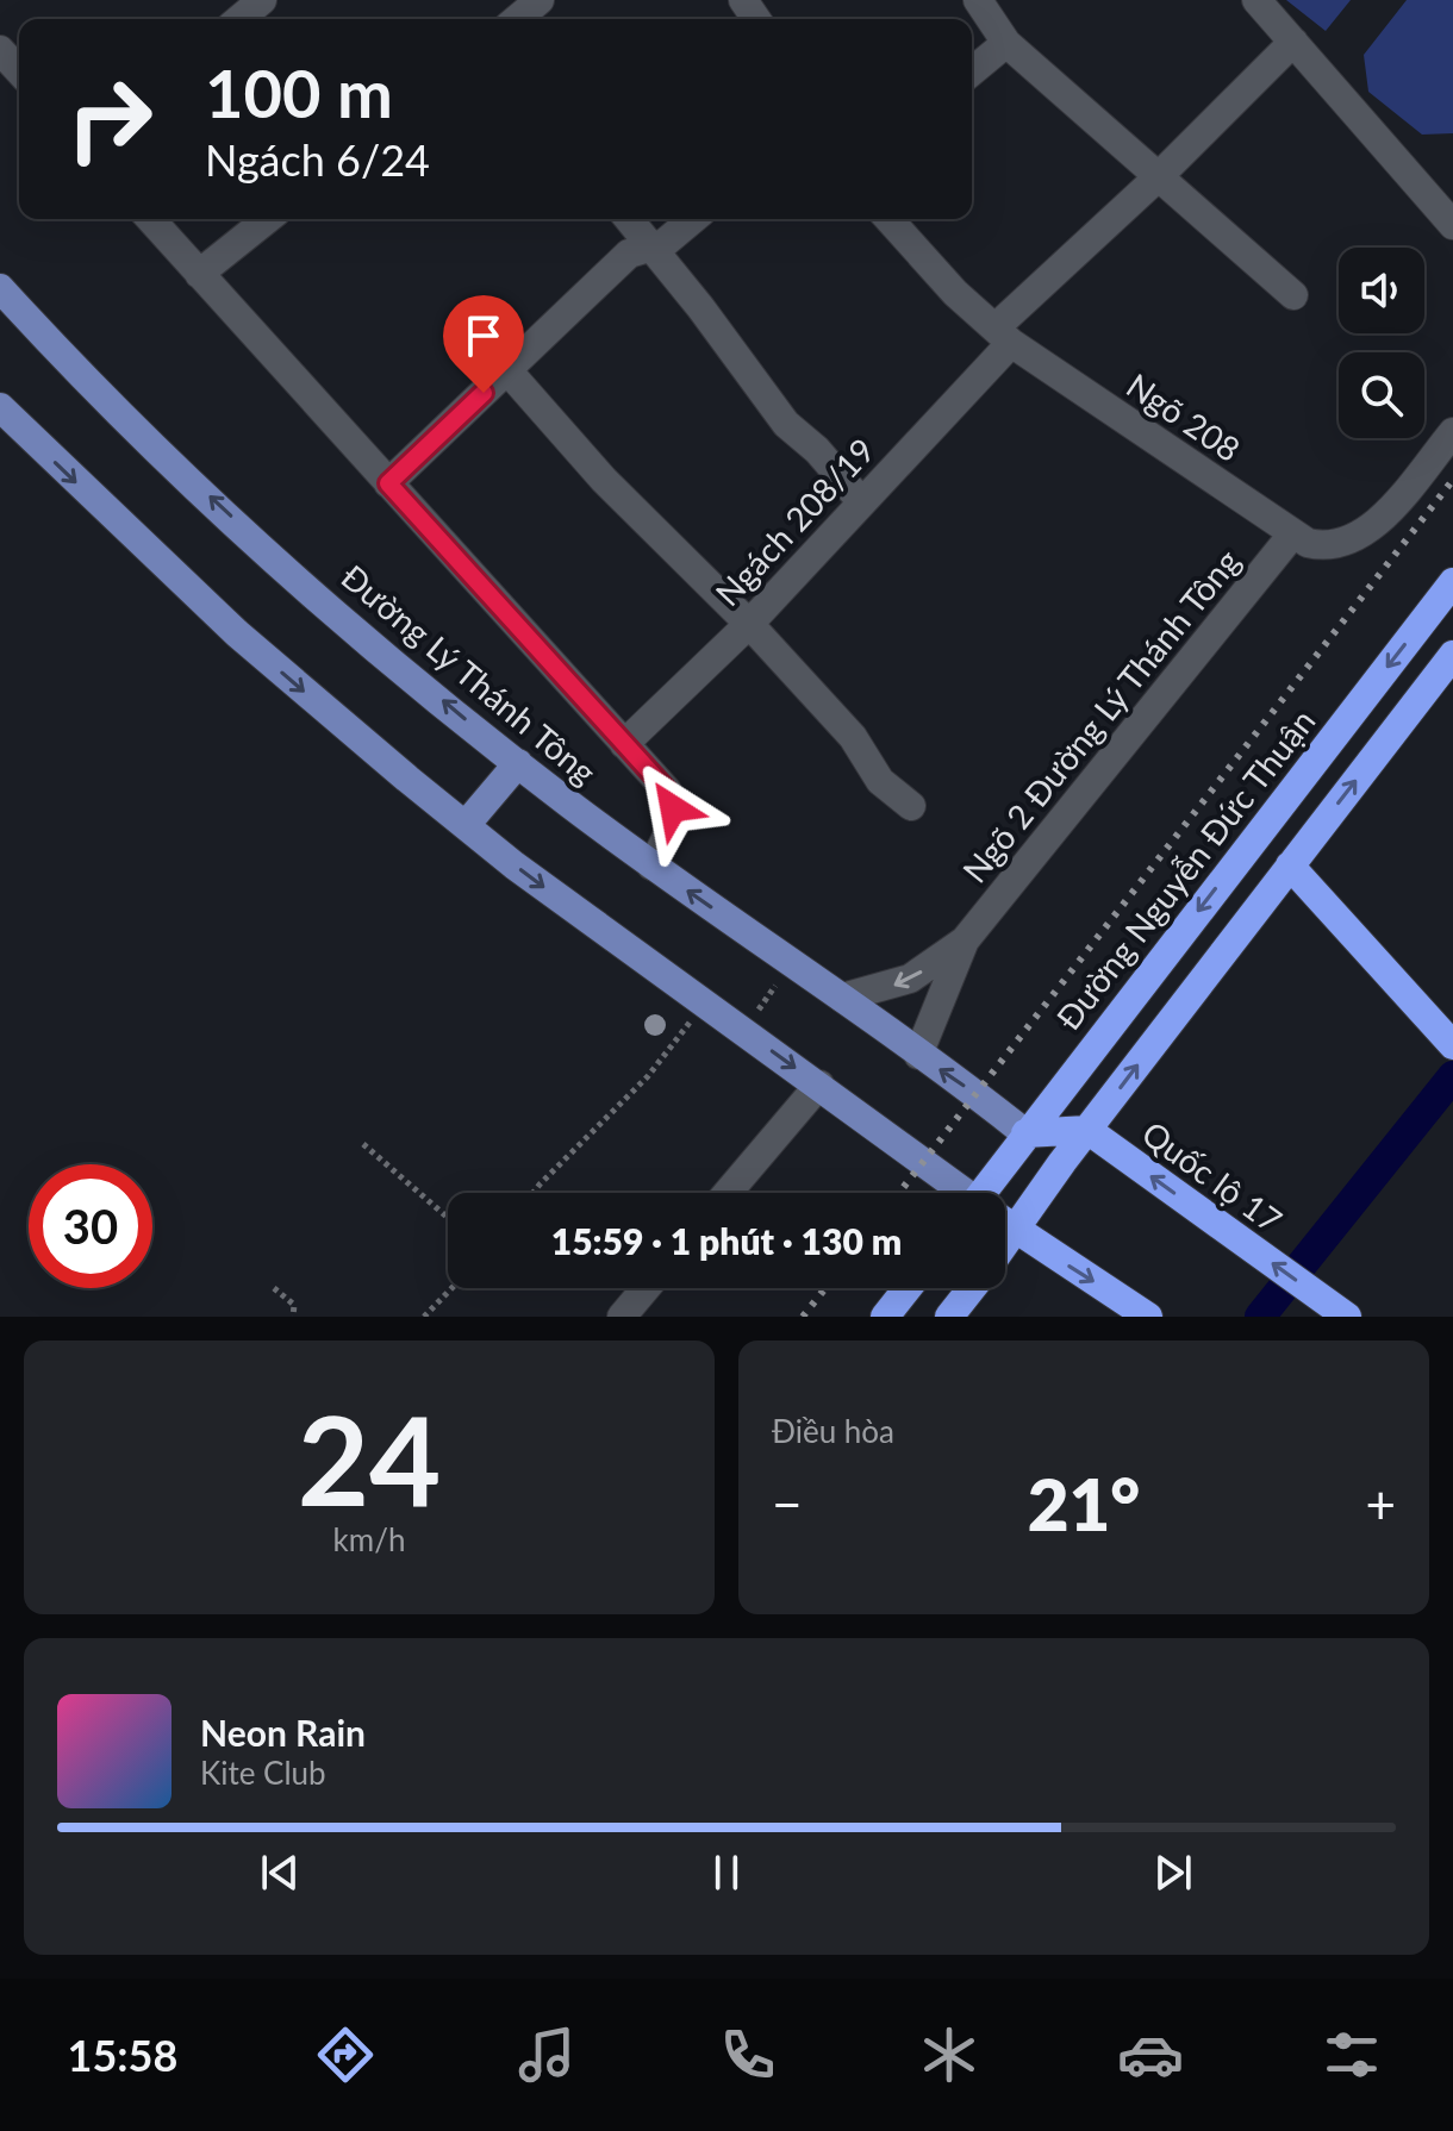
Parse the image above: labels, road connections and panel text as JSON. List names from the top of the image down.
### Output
{
  "streets": {
    "highway": ["Đường Nguyễn Đức Thuận", "Quốc lộ 17"],
    "main road": ["Đường Lý Thánh Tông"],
    "street": ["Ngõ 208", "Ngách 208/19", "Ngõ 2 Đường Lý Thánh Tông"]
  },
  "crossings": [
    ["Ngõ 208", "Ngách 208/19"],
    ["Ngõ 208", "Ngõ 2 Đường Lý Thánh Tông"],
    ["Đường Lý Thánh Tông", "Đường Nguyễn Đức Thuận"],
    ["Đường Lý Thánh Tông", "Quốc lộ 17"],
    ["Đường Nguyễn Đức Thuận", "Quốc lộ 17"]
  ],
  "page": {
    "turn": ["100 m", "Ngách 6/24"],
    "limit": "30",
    "trip": "15:59 · 1 phút · 130 m",
    "tile": [
      ["24", "km/h"],
      "Điều hòa"
    ],
    "heat": ["−", "21°", "+"],
    "song": ["Neon Rain", "Kite Club"],
    "tabs": "15:58"
  }
}
